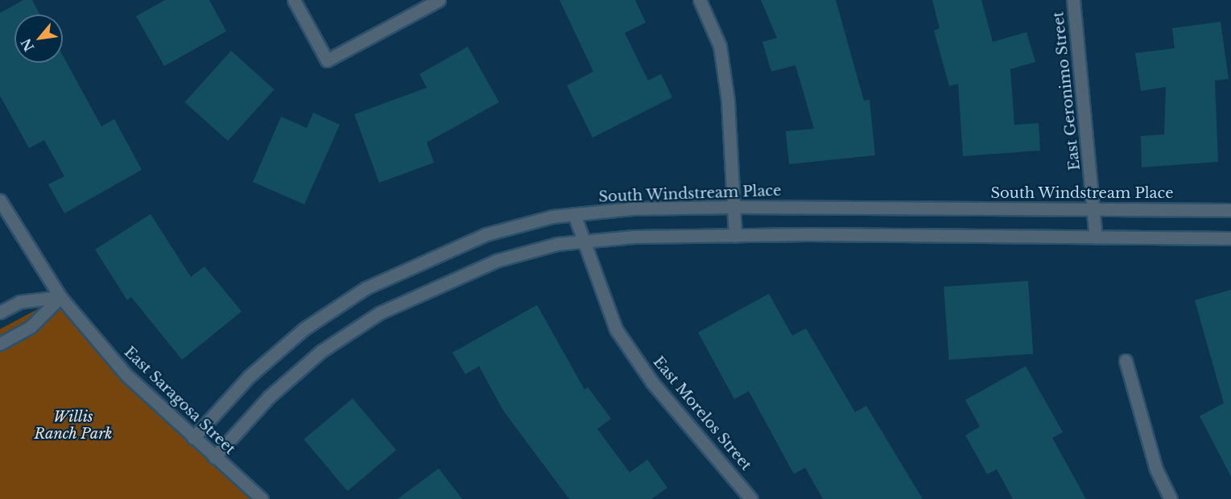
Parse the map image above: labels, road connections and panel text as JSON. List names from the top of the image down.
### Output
{
  "streets": {
    "street": [
      "East Geronimo Street",
      "South Windstream Place",
      "East Saragosa Street",
      "East Morelos Street"
    ]
  },
  "crossings": [
    ["East Geronimo Street", "South Windstream Place"],
    ["South Windstream Place", "East Saragosa Street"],
    ["South Windstream Place", "East Morelos Street"]
  ],
  "parks": ["Willis Ranch Park"],
  "north": "bottom left"
}
